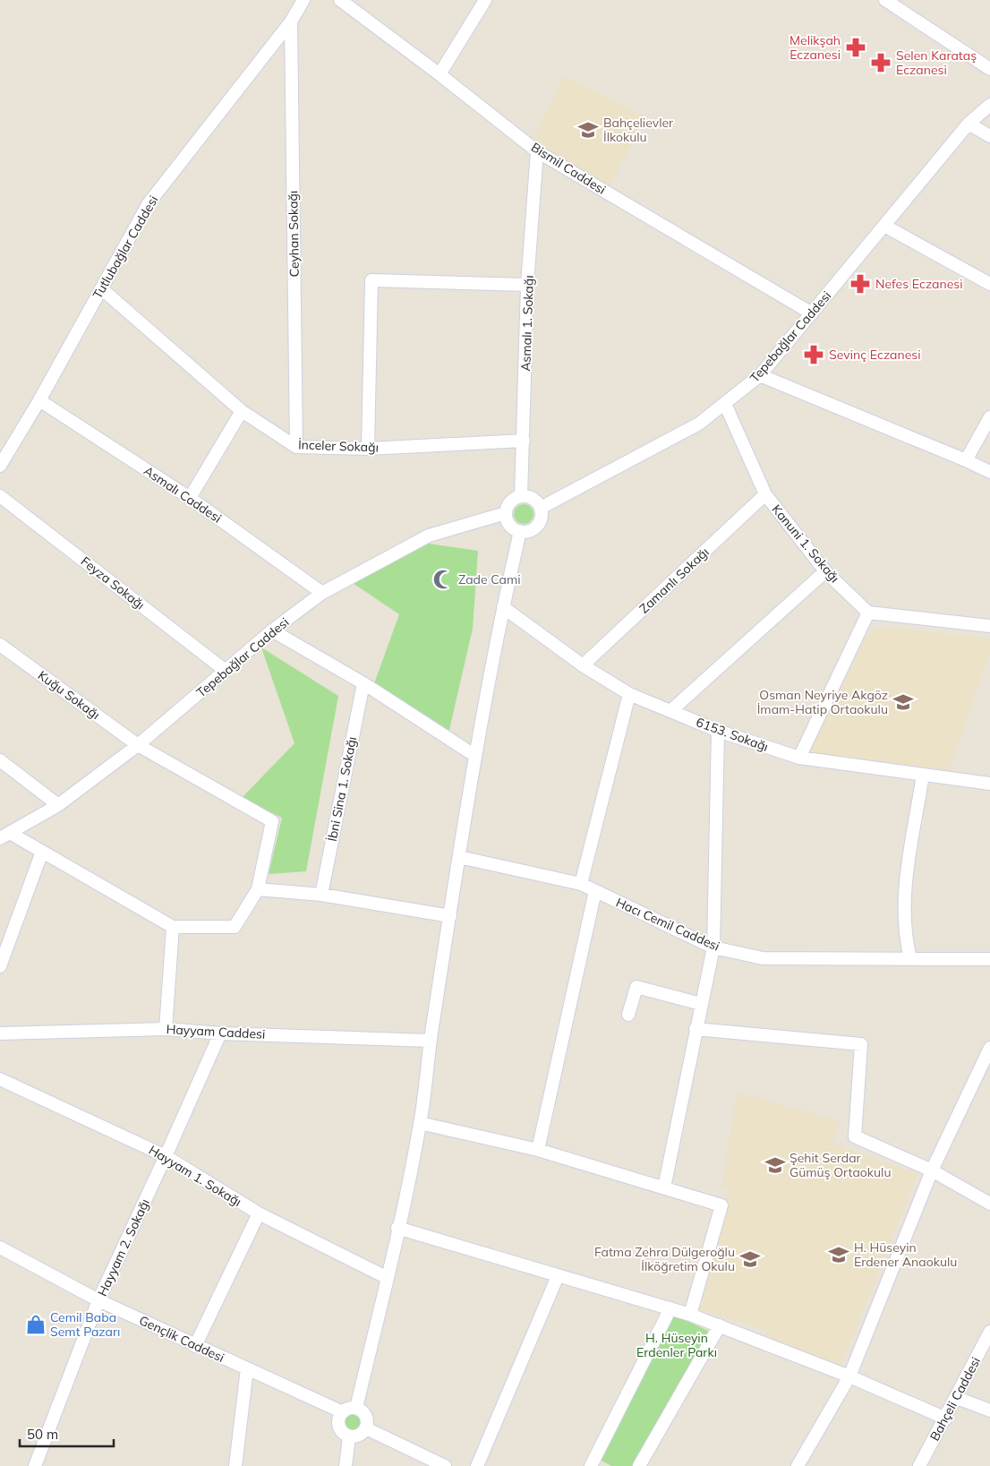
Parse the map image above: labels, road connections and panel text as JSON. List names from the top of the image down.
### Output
{
  "streets": {
    "street": [
      "Bismil Caddesi",
      "Ceyhan Sokağı",
      "Tutlubağlar Caddesi",
      "Asmalı 1. Sokağı",
      "Tepebağlar Caddesi",
      "İnceler Sokağı",
      "Asmalı Caddesi",
      "Kanuni 1. Sokağı",
      "Zamanlı Sokağı",
      "Feyza Sokağı",
      "Kuğu Sokağı",
      "6153. Sokağı",
      "İbni Sina 1. Sokağı",
      "Hacı Cemil Caddesi",
      "Hayyam Caddesi",
      "Hayyam 1. Sokağı",
      "Hayyam 2. Sokağı",
      "Gençlik Caddesi",
      "Bahçeli Caddesi"
    ]
  },
  "crossings": [
    ["Bismil Caddesi", "Asmalı 1. Sokağı"],
    ["Bismil Caddesi", "Tepebağlar Caddesi"],
    ["Ceyhan Sokağı", "Tutlubağlar Caddesi"],
    ["Ceyhan Sokağı", "İnceler Sokağı"],
    ["Tutlubağlar Caddesi", "İnceler Sokağı"],
    ["Tutlubağlar Caddesi", "Asmalı Caddesi"],
    ["Asmalı 1. Sokağı", "Tepebağlar Caddesi"],
    ["Asmalı 1. Sokağı", "İnceler Sokağı"],
    ["Tepebağlar Caddesi", "Asmalı Caddesi"],
    ["Tepebağlar Caddesi", "Kanuni 1. Sokağı"],
    ["Tepebağlar Caddesi", "Feyza Sokağı"],
    ["Tepebağlar Caddesi", "Kuğu Sokağı"],
    ["Kanuni 1. Sokağı", "Zamanlı Sokağı"],
    ["Zamanlı Sokağı", "6153. Sokağı"],
    ["Hayyam Caddesi", "Hayyam 2. Sokağı"],
    ["Hayyam 1. Sokağı", "Hayyam 2. Sokağı"],
    ["Hayyam 2. Sokağı", "Gençlik Caddesi"]
  ],
  "parks": ["H. Hüseyin Erdenler Parkı"],
  "places": {
    "pharmacy": [
      "Melikşah Eczanesi",
      "Selen Karataş Eczanesi",
      "Nefes Eczanesi",
      "Sevinç Eczanesi"
    ],
    "school or university": [
      "Bahçelievler İlkokulu",
      "Osman Neyriye Akgöz İmam-Hatip Ortaokulu",
      "Şehit Serdar Gümüş Ortaokulu",
      "H. Hüseyin Erdener Anaokulu",
      "Fatma Zehra Dülgeroğlu İlköğretim Okulu"
    ],
    "mosque": ["Zade Cami"],
    "shop": ["Cemil Baba Semt Pazarı"]
  },
  "scale_bar": "50 m"
}
